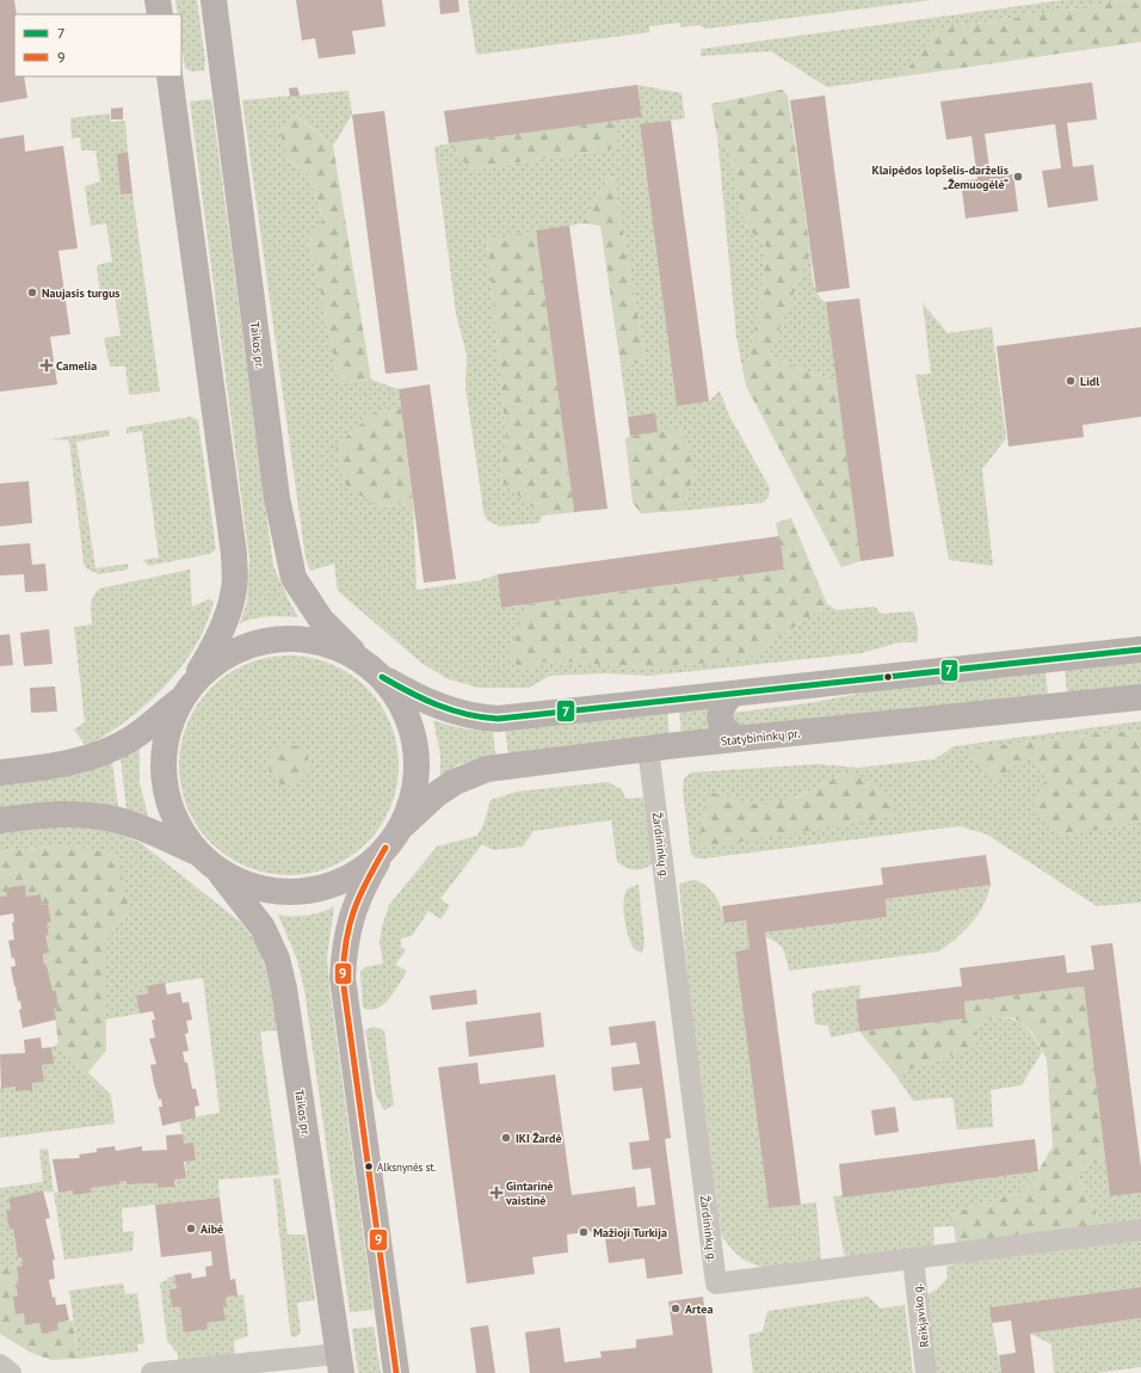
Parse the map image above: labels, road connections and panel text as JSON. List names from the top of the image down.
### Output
{
  "streets": {
    "main road": ["Taikos pr.", "Statybininkų pr."],
    "street": ["Žardininkų g.", "Reikjaviko g."]
  },
  "crossings": [
    ["Taikos pr.", "Statybininkų pr."],
    ["Statybininkų pr.", "Žardininkų g."],
    ["Žardininkų g.", "Reikjaviko g."]
  ],
  "places": {
    "other": [
      "Klaipėdos lopšelis-darželis „Žemuogėlė“",
      "Naujasis turgus",
      "Lidl",
      "IKI Žardė",
      "Alksnynės st.",
      "Aibė",
      "Mažioji Turkija",
      "Artea"
    ],
    "health": ["Camelia", "Gintarinė vaistinė"]
  },
  "lines": ["transit line 7", "transit line 9"],
  "legend": ["7", "9"]
}
